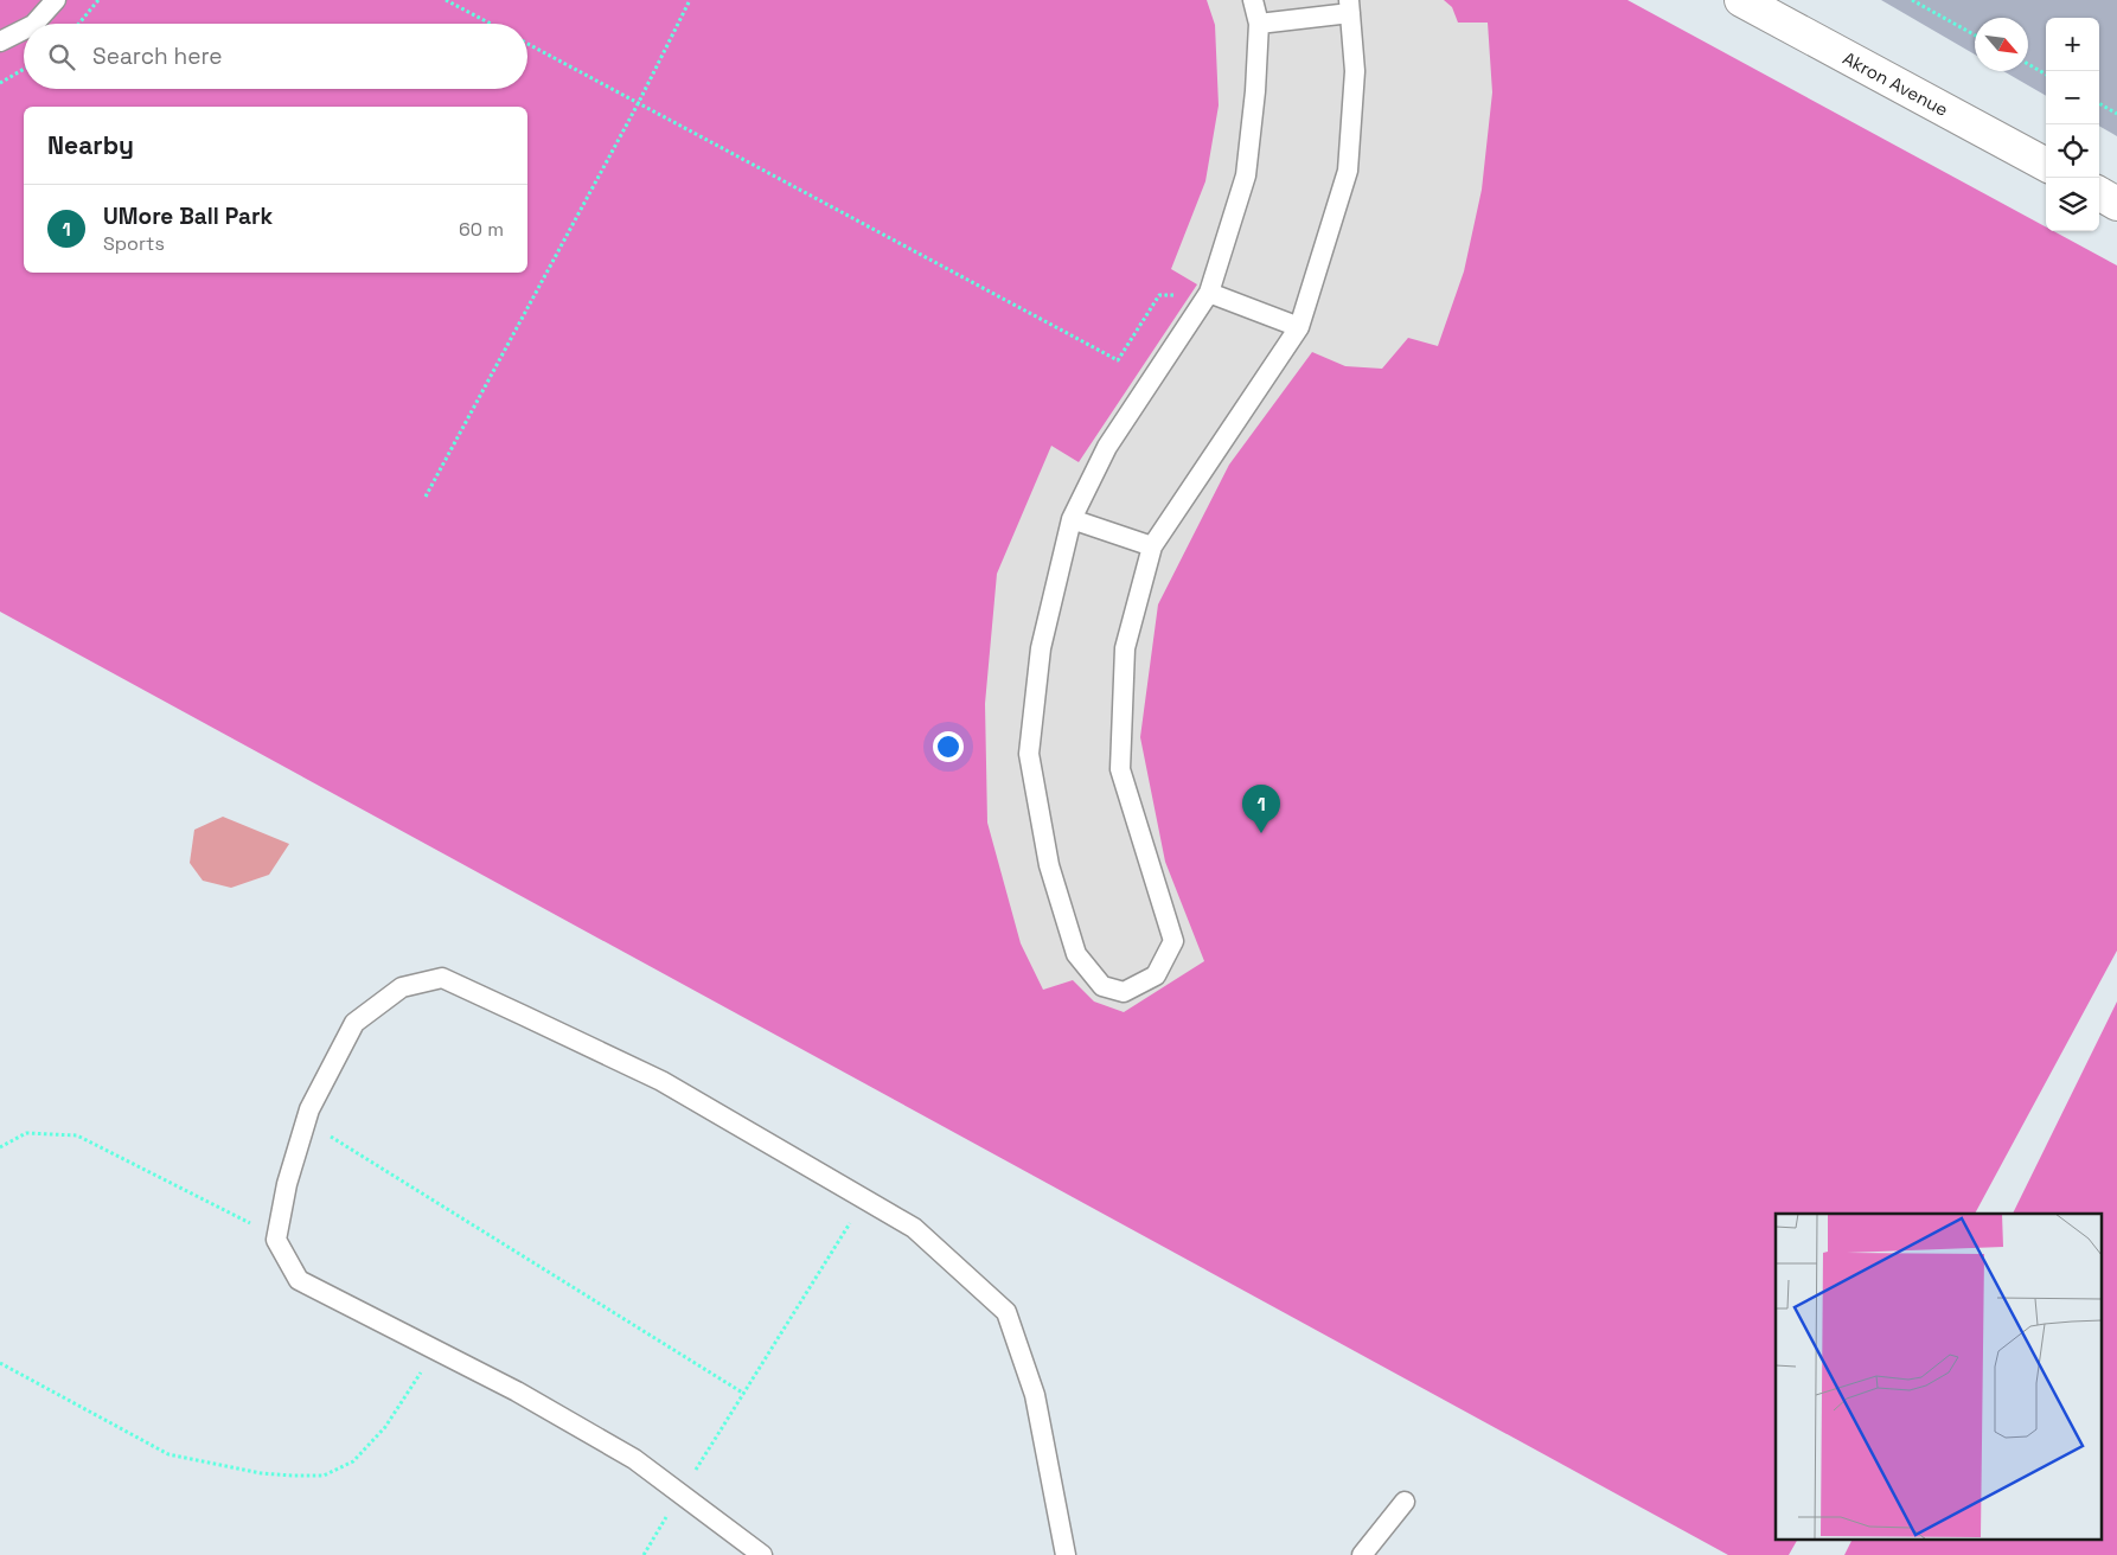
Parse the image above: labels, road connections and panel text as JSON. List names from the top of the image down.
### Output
{
  "streets": {
    "street": ["Akron Avenue"]
  },
  "north": "bottom right",
  "page": {
    "map_buttons": ["+", "−"],
    "search": "Search here",
    "heading": "Nearby",
    "list": [
      {
        "mark": "1",
        "name": "UMore Ball Park",
        "note": "Sports",
        "value": "60 m"
      }
    ],
    "pins": "1"
  }
}
